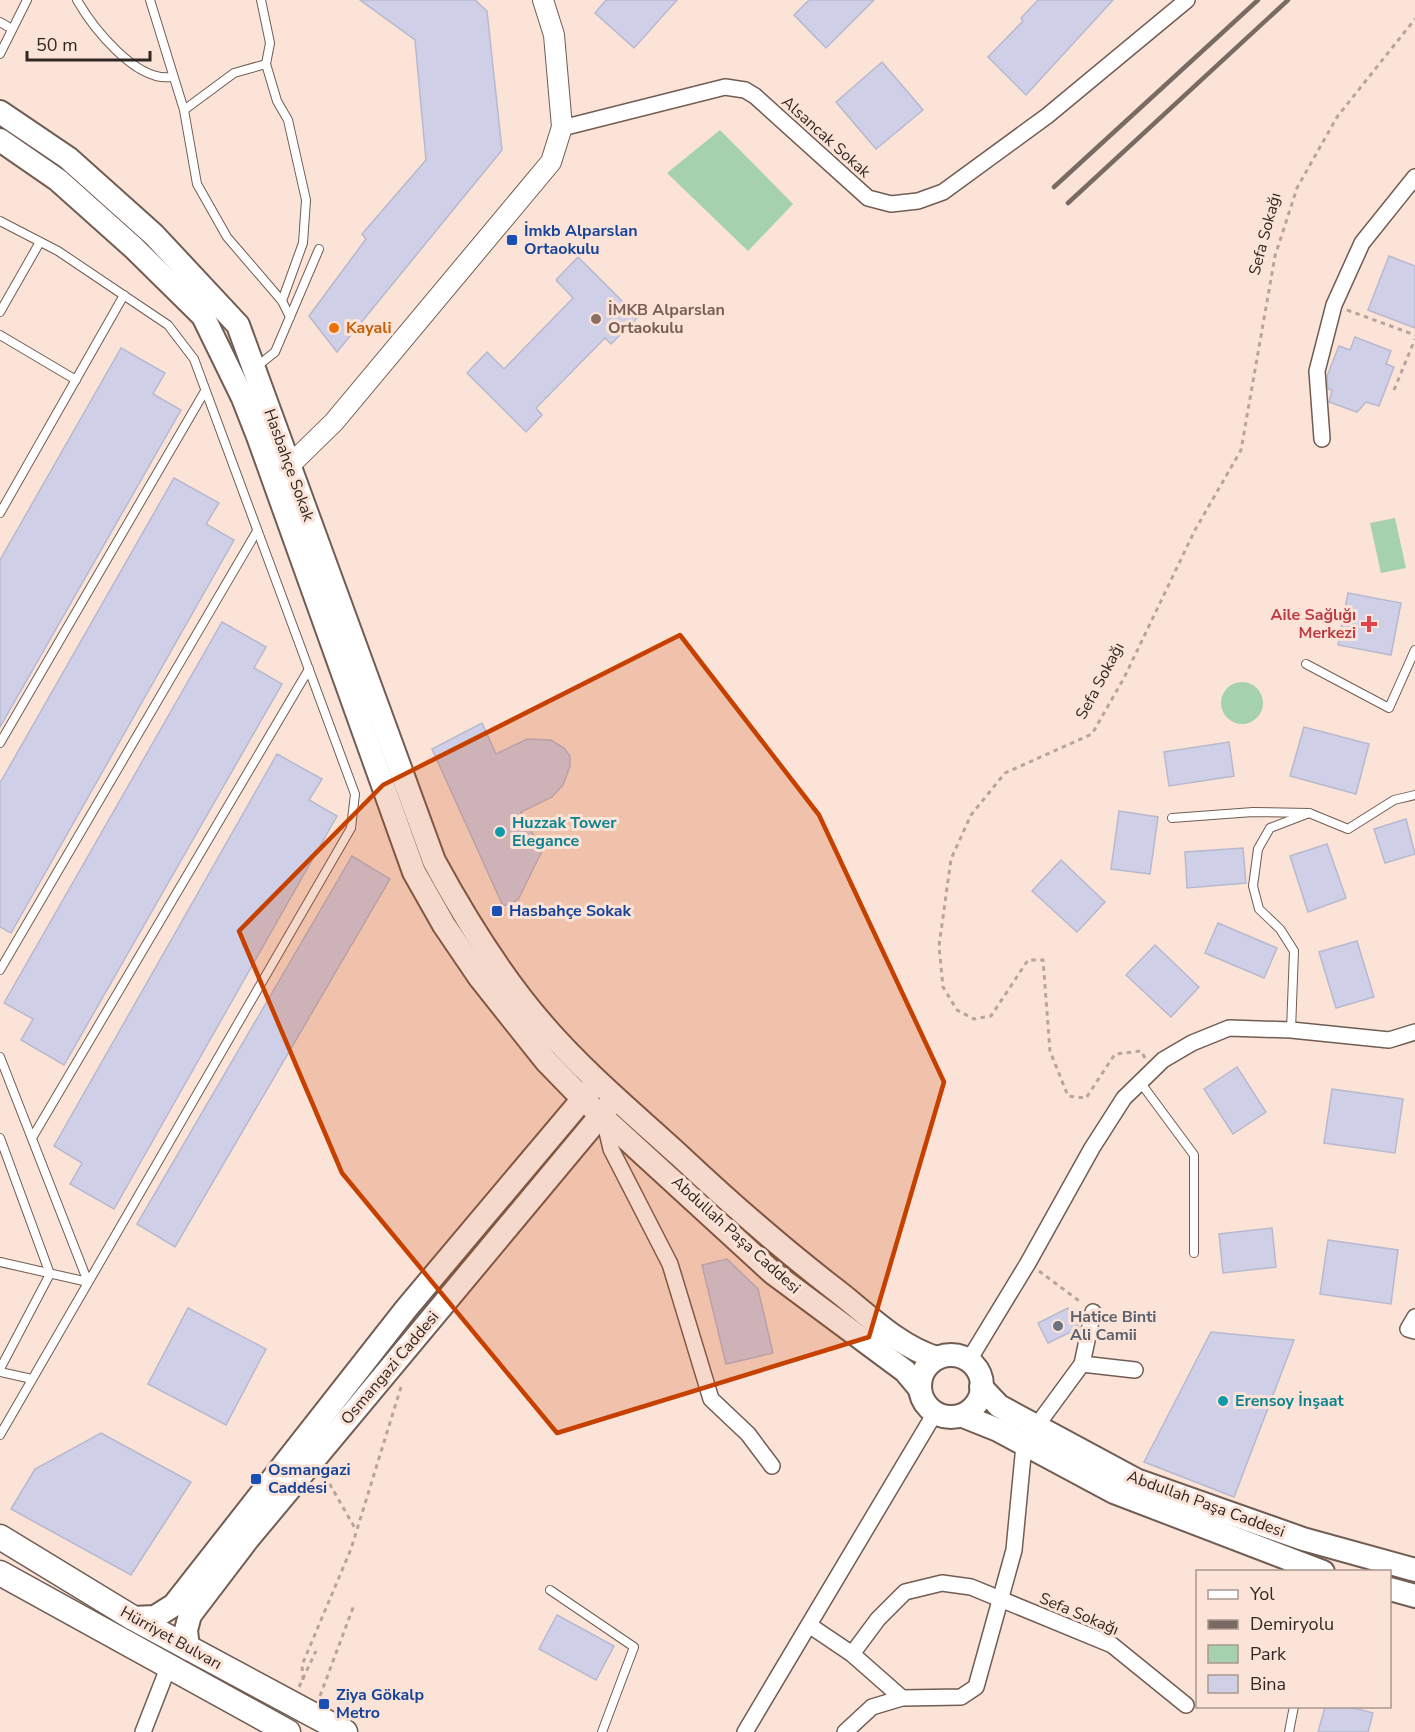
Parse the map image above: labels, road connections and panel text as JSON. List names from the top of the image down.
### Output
{
  "streets": {
    "main road": [
      "Hasbahçe Sokak",
      "Abdullah Paşa Caddesi",
      "Osmangazi Caddesi",
      "Hürriyet Bulvarı"
    ],
    "street": ["Alsancak Sokak", "Sefa Sokağı"]
  },
  "crossings": [
    ["Hasbahçe Sokak", "Abdullah Paşa Caddesi"],
    ["Hasbahçe Sokak", "Osmangazi Caddesi"],
    ["Abdullah Paşa Caddesi", "Osmangazi Caddesi"],
    ["Osmangazi Caddesi", "Hürriyet Bulvarı"]
  ],
  "places": {
    "transit": [
      "İmkb Alparslan Ortaokulu",
      "Hasbahçe Sokak",
      "Osmangazi̇ Caddesi̇",
      "Ziya Gökalp Metro"
    ],
    "other": [
      "İMKB Alparslan Ortaokulu",
      "Kayali",
      "Huzzak Tower Elegance",
      "Hatice Binti Ali Camii",
      "Erensoy İnşaat"
    ],
    "health": ["Aile Sağlığı Merkezi"]
  },
  "legend": [
    "Yol",
    "Demiryolu",
    "Park",
    "Bina"
  ],
  "scale_bar": "50 m"
}
